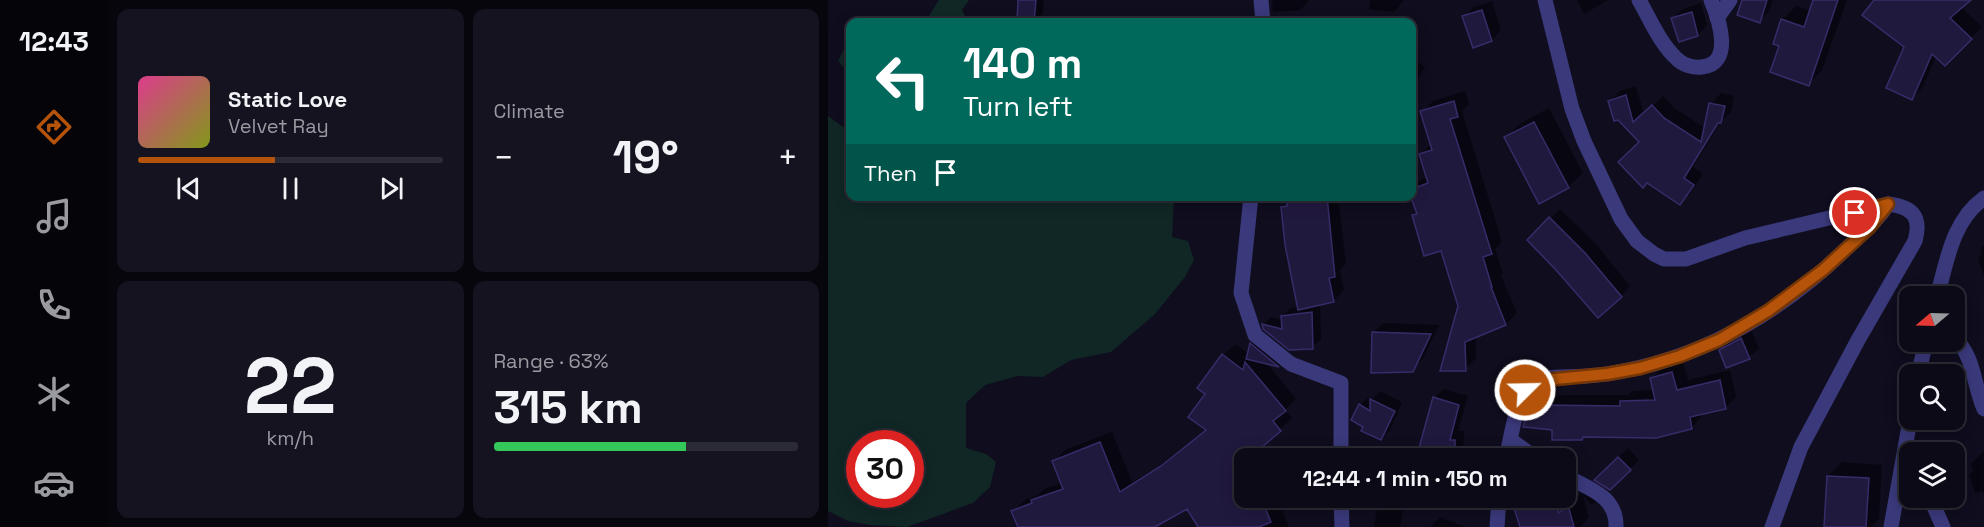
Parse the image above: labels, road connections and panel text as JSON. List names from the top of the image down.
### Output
{
  "north": "left",
  "page": {
    "tabs": "12:43",
    "tile": [
      "Climate",
      ["22", "km/h"],
      ["Range · 63%", "315 km"]
    ],
    "turn": ["140 m", "Turn left"],
    "song": ["Static Love", "Velvet Ray"],
    "heat": ["−", "19°", "+"],
    "then": "Then",
    "limit": "30",
    "trip": "12:44 · 1 min · 150 m"
  }
}
